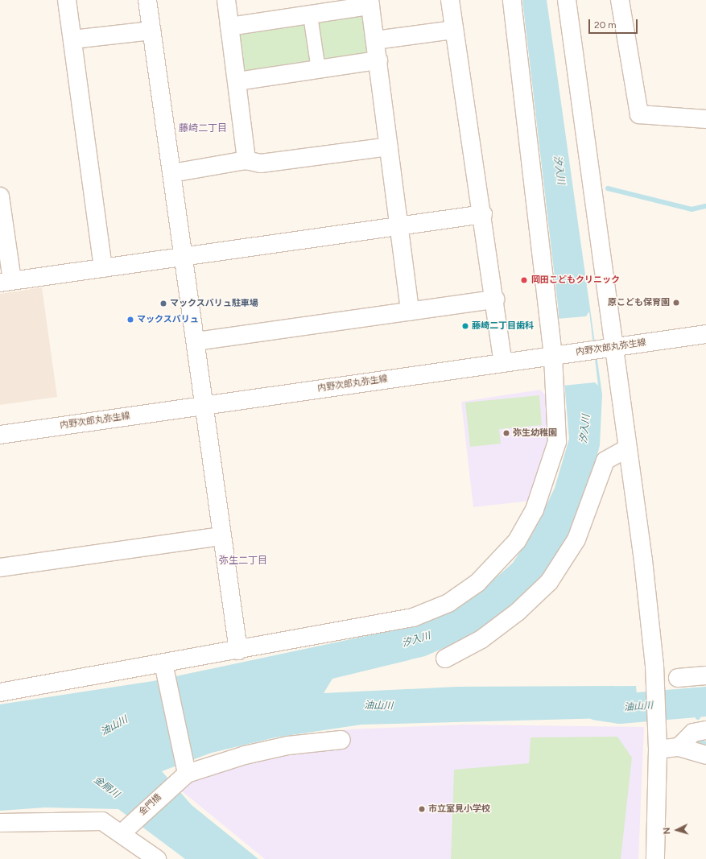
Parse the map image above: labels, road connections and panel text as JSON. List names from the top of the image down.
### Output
{
  "streets": {
    "street": ["内野次郎丸弥生線", "金門橋"]
  },
  "districts": ["藤崎二丁目", "弥生二丁目"],
  "water": ["汐入川", "油山川", "金屑川"],
  "places": [
    "岡田こどもクリニック",
    "原こども保育園",
    "マックスバリュ駐車場",
    "マックスバリュ",
    "藤崎二丁目歯科",
    "弥生幼稚園",
    "市立室見小学校"
  ],
  "scale_bar": "20 m",
  "north": "left"
}
